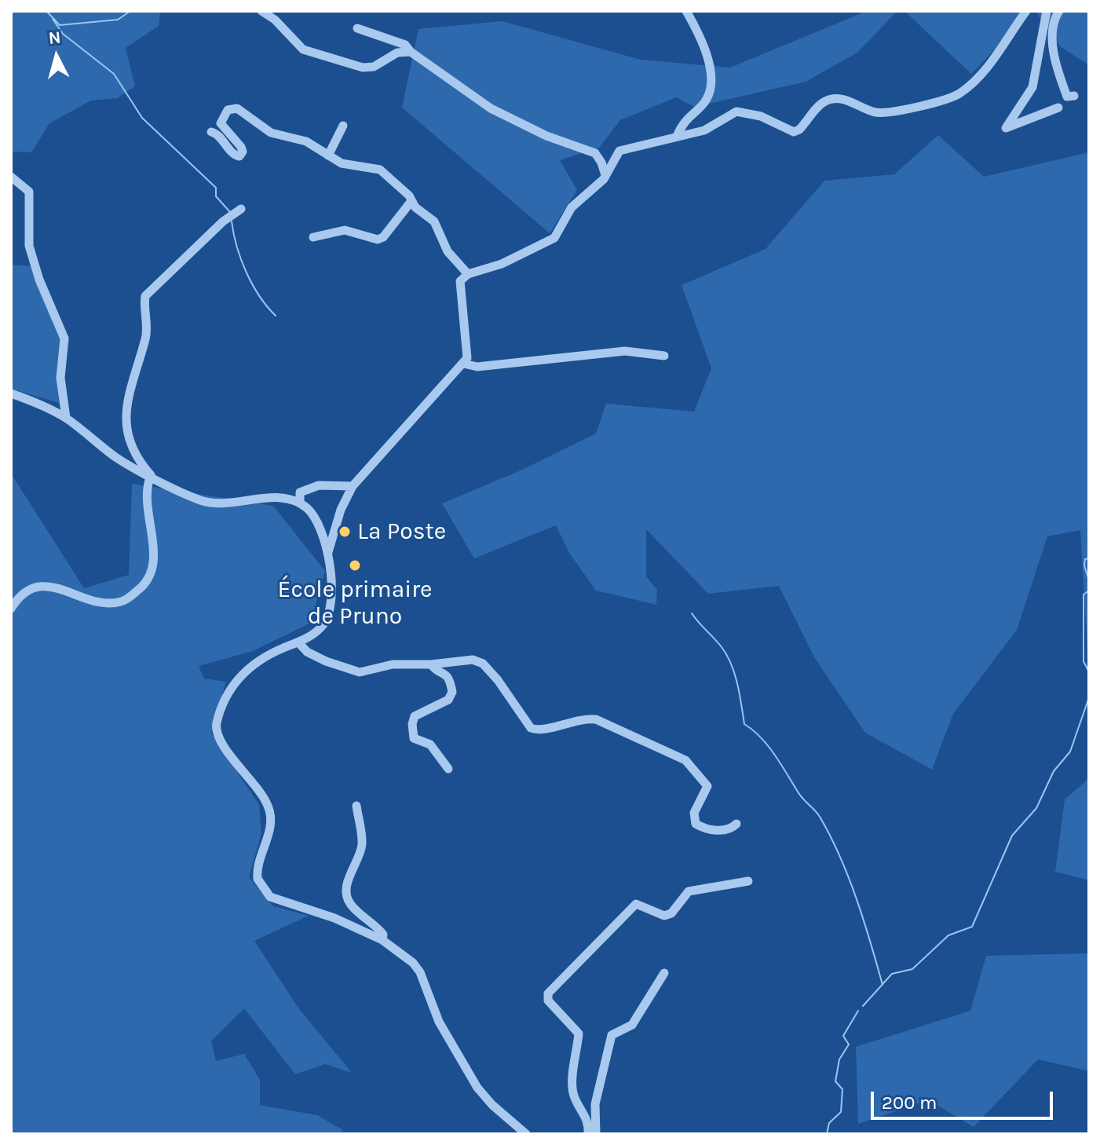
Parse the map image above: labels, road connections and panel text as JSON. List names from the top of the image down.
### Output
{
  "places": ["La Poste", "École primaire de Pruno"],
  "scale_bar": "200 m",
  "north": "top"
}
